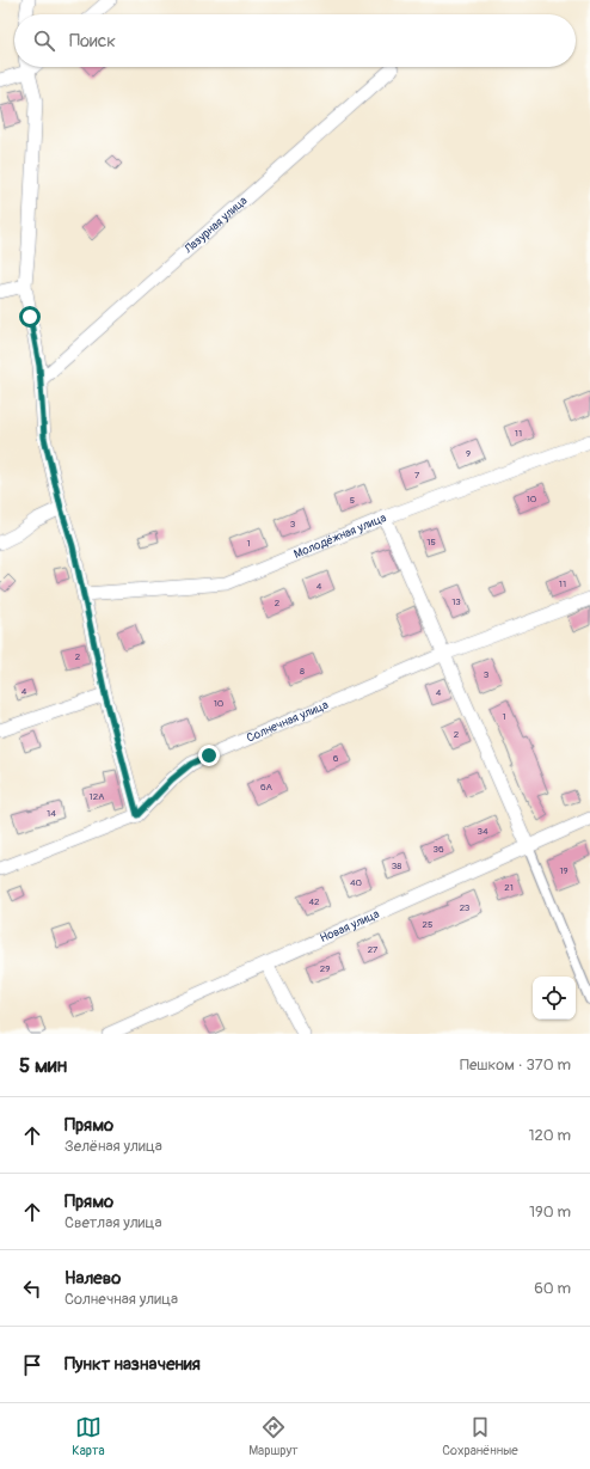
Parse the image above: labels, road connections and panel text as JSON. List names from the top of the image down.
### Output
{
  "streets": {
    "street": [
      "Лазурная улица",
      "Молодёжная улица",
      "Солнечная улица",
      "Новая улица"
    ]
  },
  "house_numbers": [
    "11",
    "9",
    "7",
    "10",
    "5",
    "3",
    "15",
    "1",
    "11",
    "4",
    "13",
    "2",
    "2",
    "8",
    "3",
    "4",
    "4",
    "10",
    "1",
    "2",
    "6",
    "6А",
    "12А",
    "14",
    "34",
    "36",
    "38",
    "19",
    "40",
    "21",
    "42",
    "23",
    "25",
    "27",
    "29"
  ],
  "page": {
    "search": "Поиск",
    "heading": ["5 мин", "Пешком · 370 m"],
    "list": [
      ["Прямо", "Зелёная улица", "120 m"],
      ["Прямо", "Светлая улица", "190 m"],
      ["Налево", "Солнечная улица", "60 m"],
      "Пункт назначения"
    ],
    "nav": ["Карта", "Маршрут", "Сохранённые"]
  }
}
